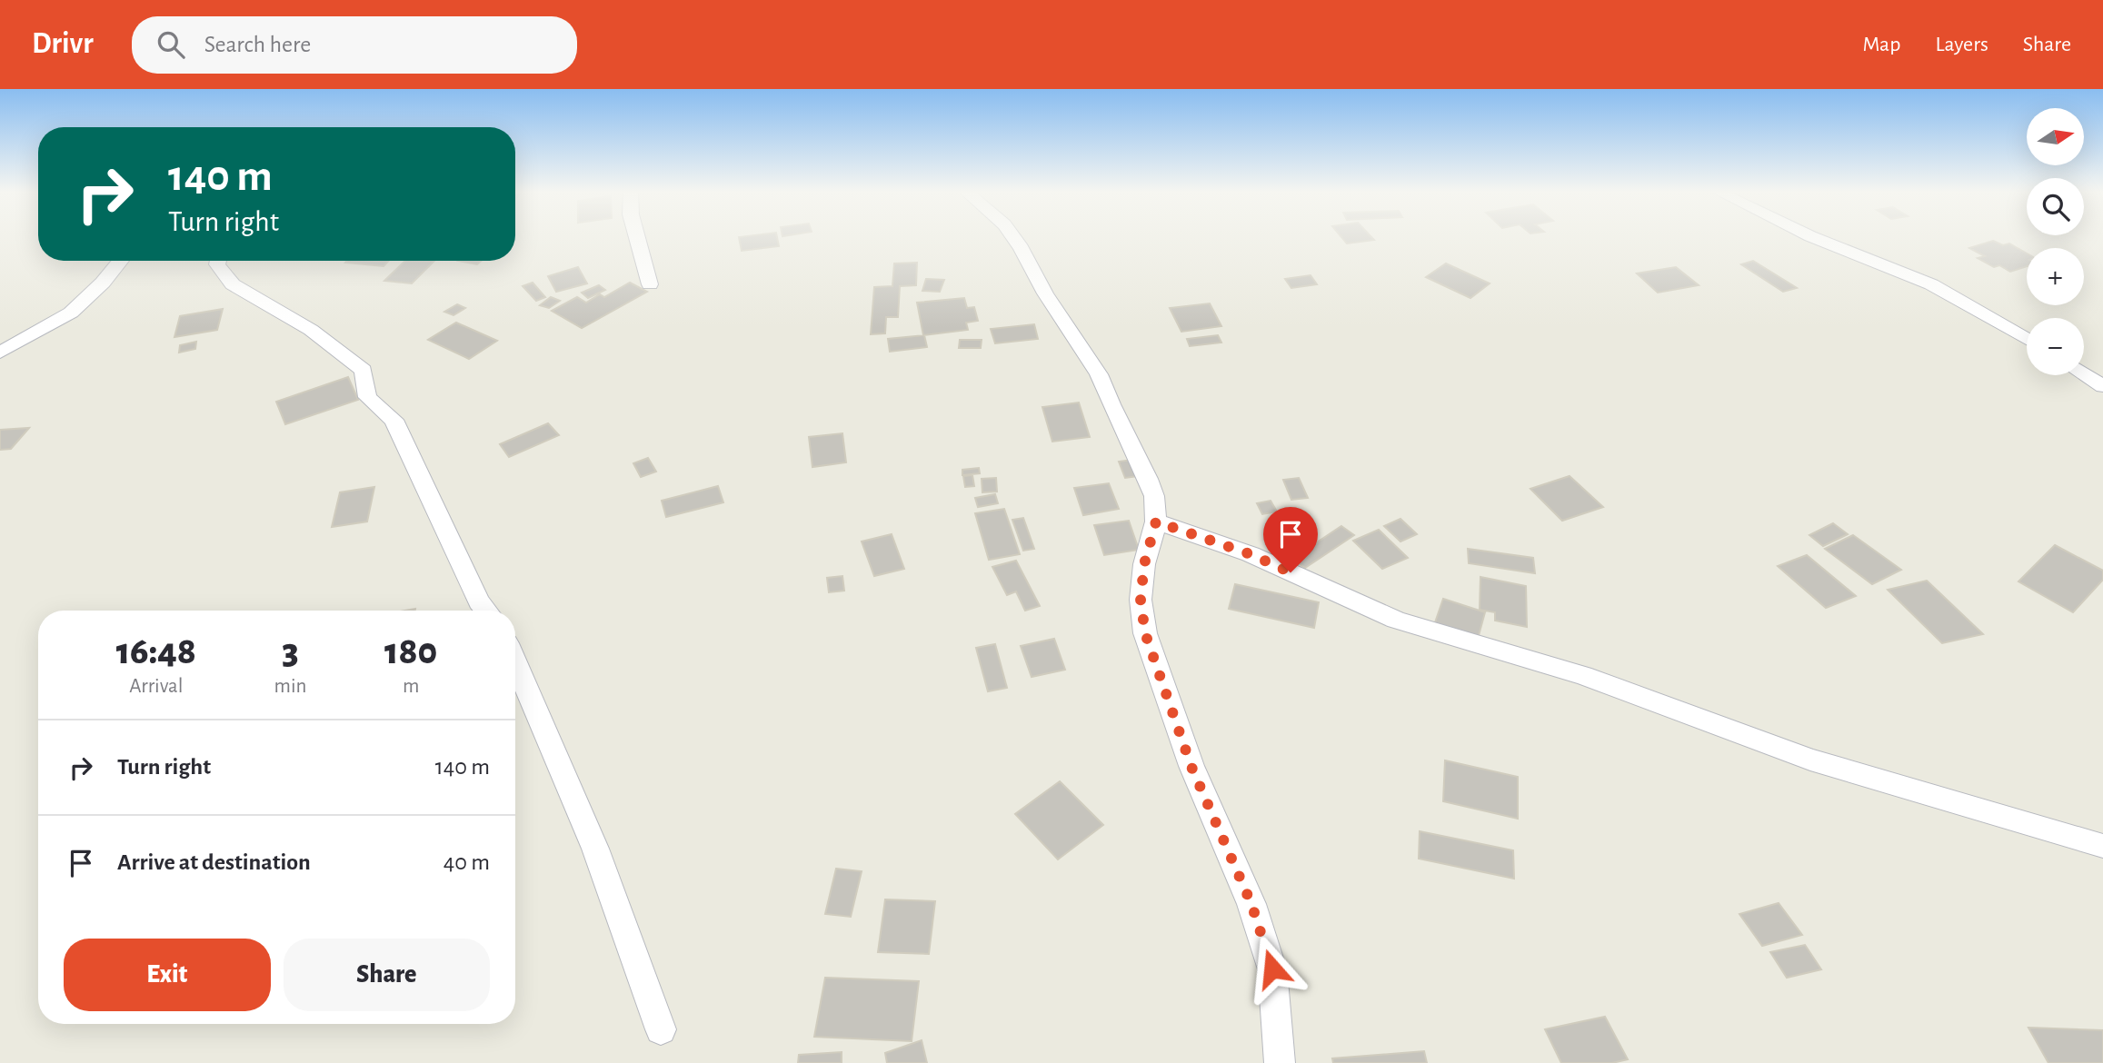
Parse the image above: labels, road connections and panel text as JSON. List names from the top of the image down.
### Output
{
  "north": "right",
  "page": {
    "header": "Drivr",
    "search": "Search here",
    "nav": ["Map", "Layers", "Share"],
    "map_buttons": ["+", "−"],
    "turn": ["140 m", "Turn right"],
    "eta": [
      "16:48",
      "Arrival",
      "3",
      "min",
      "180",
      "m"
    ],
    "list": [
      {
        "name": "Turn right",
        "value": "140 m"
      },
      {
        "name": "Arrive at destination",
        "value": "40 m"
      }
    ],
    "buttons": ["Exit", "Share"]
  }
}
